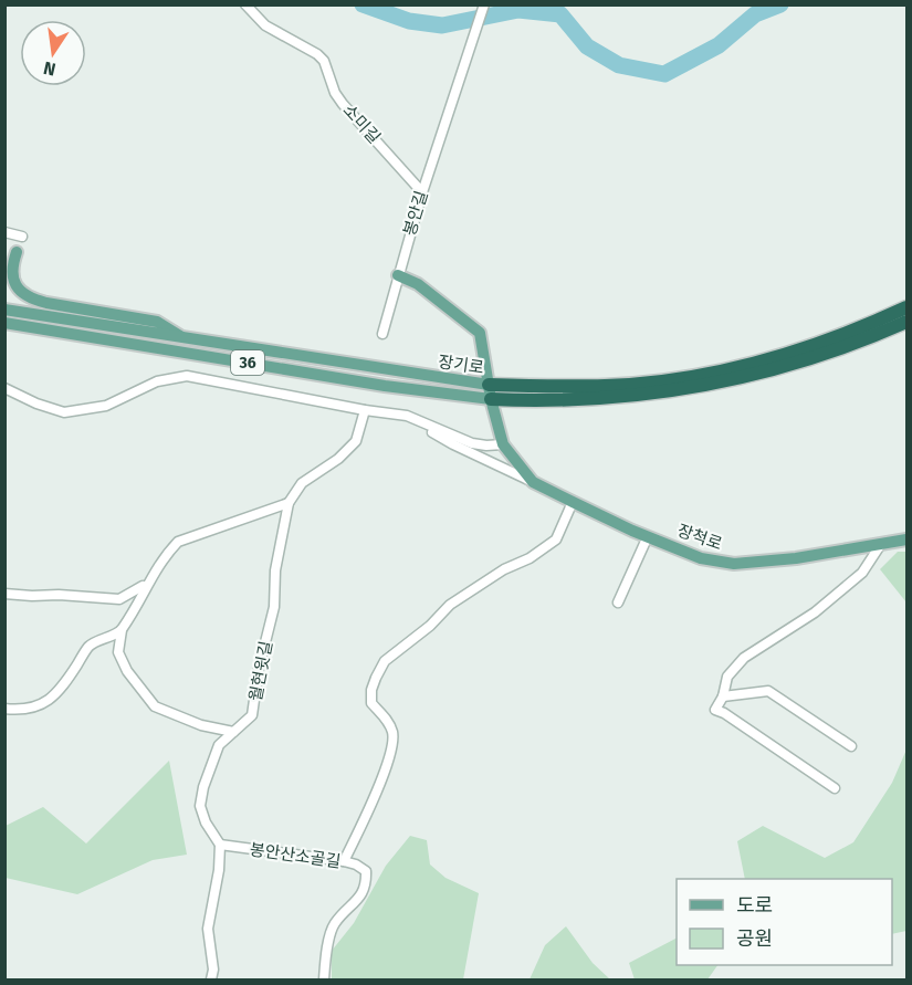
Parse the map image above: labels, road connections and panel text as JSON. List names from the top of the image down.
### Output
{
  "streets": {
    "highway": ["36", "장기로"],
    "main road": ["장척로"],
    "street": [
      "소미길",
      "봉안길",
      "월현윗길",
      "봉안산소골길"
    ]
  },
  "crossings": [
    ["소미길", "봉안길"],
    ["월현윗길", "봉안산소골길"]
  ],
  "legend": ["도로", "공원"],
  "north": "bottom"
}
